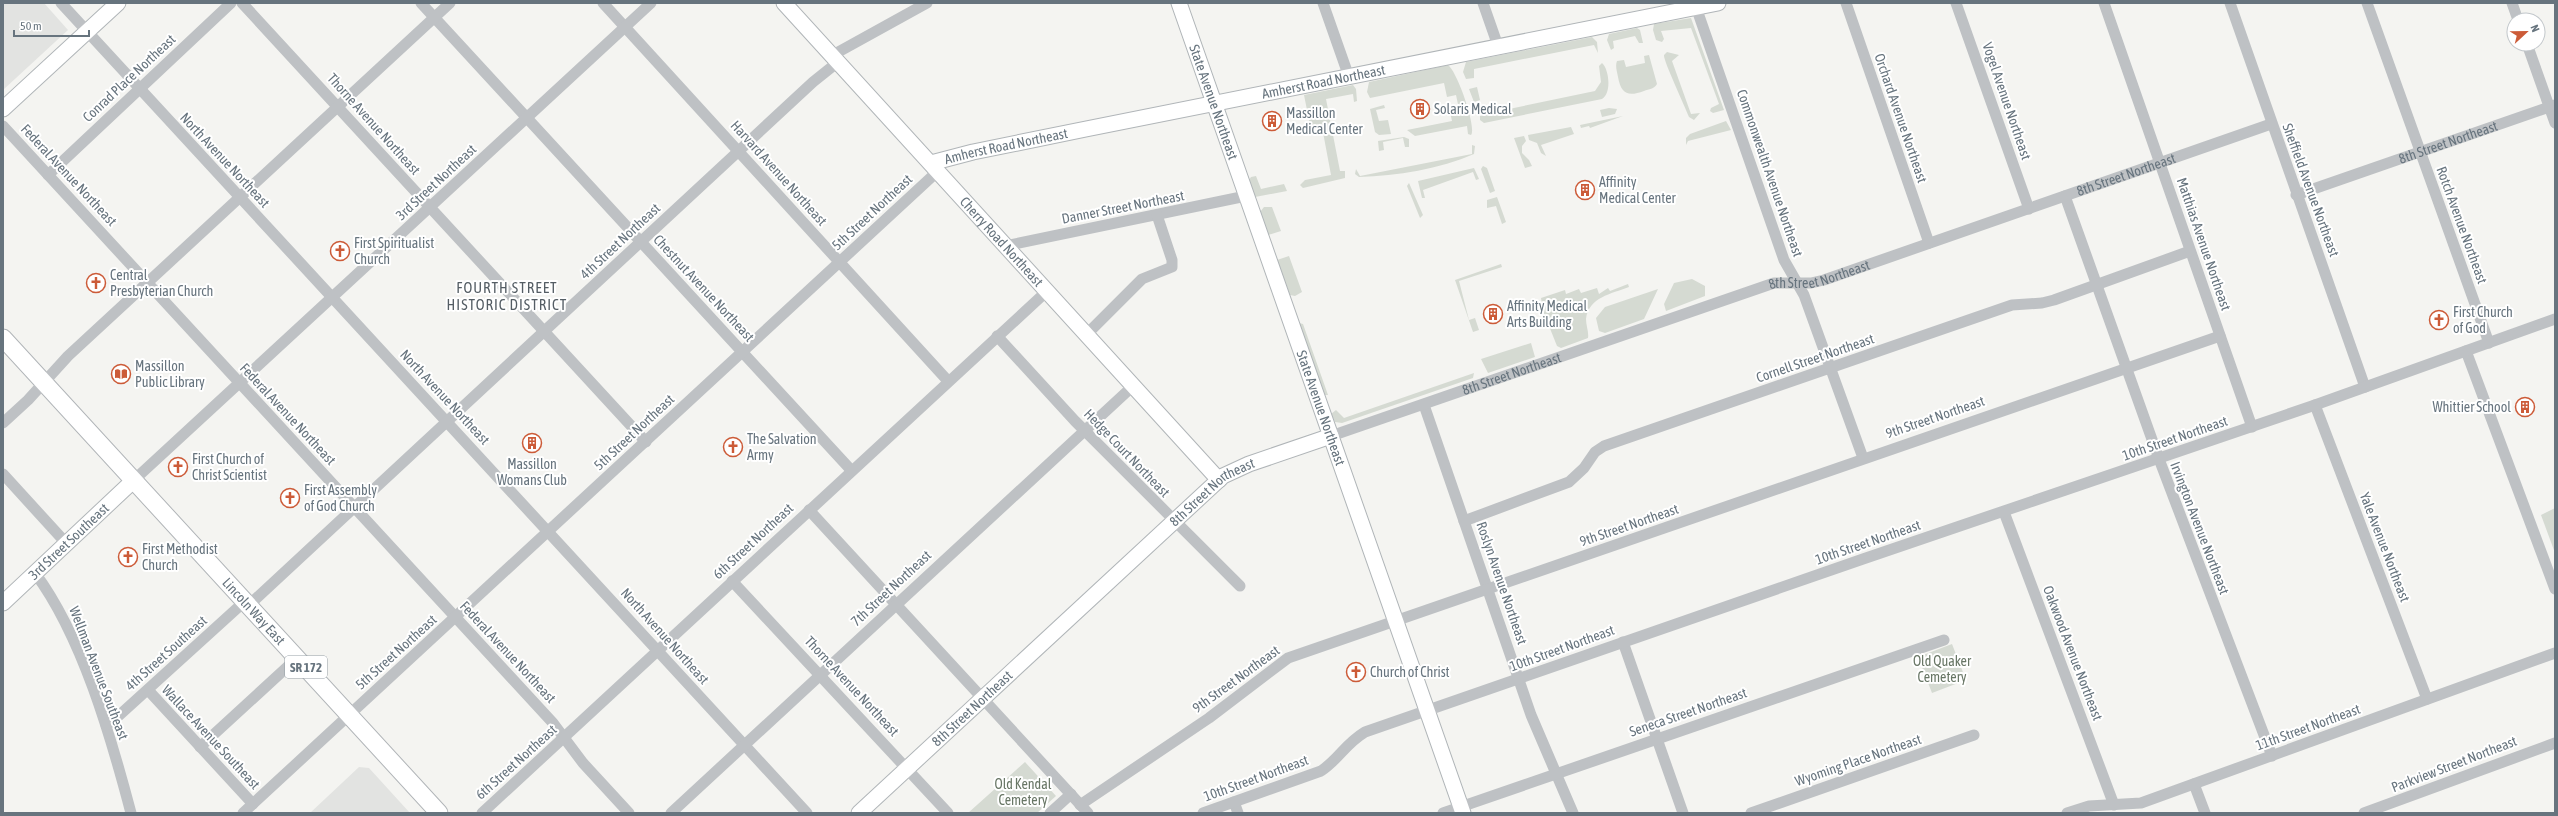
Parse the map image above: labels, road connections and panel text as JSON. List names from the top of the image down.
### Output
{
  "streets": {
    "main road": ["Lincoln Way East", "SR 172"],
    "street": [
      "Conrad Place Northeast",
      "Amherst Road Northeast",
      "Vogel Avenue Northeast",
      "State Avenue Northeast",
      "Orchard Avenue Northeast",
      "Thorne Avenue Northeast",
      "8th Street Northeast",
      "North Avenue Northeast",
      "Harvard Avenue Northeast",
      "Commonwealth Avenue Northeast",
      "Federal Avenue Northeast",
      "3rd Street Northeast",
      "Sheffield Avenue Northeast",
      "Danner Street Northeast",
      "5th Street Northeast",
      "Rotch Avenue Northeast",
      "4th Street Northeast",
      "Cherry Road Northeast",
      "Matthias Avenue Northeast",
      "Chestnut Avenue Northeast",
      "Cornell Street Northeast",
      "9th Street Northeast",
      "10th Street Northeast",
      "Hedge Court Northeast",
      "Irvington Avenue Northeast",
      "3rd Street Southeast",
      "6th Street Northeast",
      "Yale Avenue Northeast",
      "Roslyn Avenue Northeast",
      "7th Street Northeast",
      "4th Street Southeast",
      "Oakwood Avenue Northeast",
      "Wellman Avenue Southeast",
      "Seneca Street Northeast",
      "11th Street Northeast",
      "Wallace Avenue Southeast",
      "Wyoming Place Northeast",
      "Parkview Street Northeast"
    ]
  },
  "crossings": [
    ["Conrad Place Northeast", "North Avenue Northeast"],
    ["Conrad Place Northeast", "Federal Avenue Northeast"],
    ["Amherst Road Northeast", "State Avenue Northeast"],
    ["Amherst Road Northeast", "Commonwealth Avenue Northeast"],
    ["Amherst Road Northeast", "5th Street Northeast"],
    ["Amherst Road Northeast", "Cherry Road Northeast"],
    ["Vogel Avenue Northeast", "8th Street Northeast"],
    ["State Avenue Northeast", "8th Street Northeast"],
    ["State Avenue Northeast", "Danner Street Northeast"],
    ["State Avenue Northeast", "9th Street Northeast"],
    ["State Avenue Northeast", "10th Street Northeast"],
    ["State Avenue Northeast", "Seneca Street Northeast"],
    ["Orchard Avenue Northeast", "8th Street Northeast"],
    ["Thorne Avenue Northeast", "8th Street Northeast"],
    ["Thorne Avenue Northeast", "3rd Street Northeast"],
    ["Thorne Avenue Northeast", "5th Street Northeast"],
    ["Thorne Avenue Northeast", "4th Street Northeast"],
    ["Thorne Avenue Northeast", "6th Street Northeast"],
    ["Thorne Avenue Northeast", "7th Street Northeast"],
    ["8th Street Northeast", "Commonwealth Avenue Northeast"],
    ["8th Street Northeast", "Sheffield Avenue Northeast"],
    ["8th Street Northeast", "Rotch Avenue Northeast"],
    ["8th Street Northeast", "Cherry Road Northeast"],
    ["8th Street Northeast", "Matthias Avenue Northeast"],
    ["8th Street Northeast", "Hedge Court Northeast"],
    ["8th Street Northeast", "Irvington Avenue Northeast"],
    ["8th Street Northeast", "Roslyn Avenue Northeast"],
    ["North Avenue Northeast", "3rd Street Northeast"],
    ["North Avenue Northeast", "5th Street Northeast"],
    ["North Avenue Northeast", "4th Street Northeast"],
    ["North Avenue Northeast", "6th Street Northeast"],
    ["North Avenue Northeast", "7th Street Northeast"],
    ["Harvard Avenue Northeast", "3rd Street Northeast"],
    ["Harvard Avenue Northeast", "5th Street Northeast"],
    ["Harvard Avenue Northeast", "4th Street Northeast"],
    ["Harvard Avenue Northeast", "6th Street Northeast"],
    ["Commonwealth Avenue Northeast", "Cornell Street Northeast"],
    ["Commonwealth Avenue Northeast", "9th Street Northeast"],
    ["Federal Avenue Northeast", "3rd Street Northeast"],
    ["Federal Avenue Northeast", "5th Street Northeast"],
    ["Federal Avenue Northeast", "4th Street Northeast"],
    ["Federal Avenue Northeast", "6th Street Northeast"],
    ["3rd Street Northeast", "Chestnut Avenue Northeast"],
    ["3rd Street Northeast", "3rd Street Southeast"],
    ["3rd Street Northeast", "Lincoln Way East"],
    ["Sheffield Avenue Northeast", "10th Street Northeast"],
    ["Danner Street Northeast", "Cherry Road Northeast"],
    ["5th Street Northeast", "Cherry Road Northeast"],
    ["5th Street Northeast", "Chestnut Avenue Northeast"],
    ["5th Street Northeast", "Lincoln Way East"],
    ["5th Street Northeast", "Wallace Avenue Southeast"],
    ["Rotch Avenue Northeast", "10th Street Northeast"],
    ["4th Street Northeast", "Cherry Road Northeast"],
    ["4th Street Northeast", "Chestnut Avenue Northeast"],
    ["4th Street Northeast", "Lincoln Way East"],
    ["4th Street Northeast", "4th Street Southeast"],
    ["Cherry Road Northeast", "6th Street Northeast"],
    ["Cherry Road Northeast", "7th Street Northeast"],
    ["Matthias Avenue Northeast", "Cornell Street Northeast"],
    ["Matthias Avenue Northeast", "9th Street Northeast"],
    ["Matthias Avenue Northeast", "10th Street Northeast"],
    ["Chestnut Avenue Northeast", "6th Street Northeast"],
    ["Cornell Street Northeast", "Irvington Avenue Northeast"],
    ["Cornell Street Northeast", "Roslyn Avenue Northeast"],
    ["9th Street Northeast", "Irvington Avenue Northeast"],
    ["9th Street Northeast", "Roslyn Avenue Northeast"],
    ["10th Street Northeast", "Irvington Avenue Northeast"],
    ["10th Street Northeast", "Yale Avenue Northeast"],
    ["10th Street Northeast", "Roslyn Avenue Northeast"],
    ["10th Street Northeast", "Oakwood Avenue Northeast"],
    ["Hedge Court Northeast", "6th Street Northeast"],
    ["Hedge Court Northeast", "7th Street Northeast"],
    ["Irvington Avenue Northeast", "11th Street Northeast"],
    ["3rd Street Southeast", "Lincoln Way East"],
    ["3rd Street Southeast", "Wellman Avenue Southeast"],
    ["Yale Avenue Northeast", "11th Street Northeast"],
    ["Roslyn Avenue Northeast", "Seneca Street Northeast"],
    ["Lincoln Way East", "4th Street Southeast"],
    ["4th Street Southeast", "Wellman Avenue Southeast"],
    ["4th Street Southeast", "Wallace Avenue Southeast"],
    ["Oakwood Avenue Northeast", "11th Street Northeast"]
  ],
  "districts": ["FOURTH STREET HISTORIC DISTRICT"],
  "parks": ["Old Quaker Cemetery", "Old Kendal Cemetery"],
  "places": {
    "building": [
      "Solaris Medical",
      "Massillon Medical Center",
      "Affinity Medical Center",
      "Affinity Medical Arts Building",
      "Whittier School",
      "Massillon Womans Club"
    ],
    "church": [
      "First Spiritualist Church",
      "Central Presbyterian Church",
      "First Church of God",
      "The Salvation Army",
      "First Church of Christ Scientist",
      "First Assembly of God Church",
      "First Methodist Church",
      "Church of Christ"
    ],
    "library": ["Massillon Public Library"]
  },
  "scale_bar": "50 m",
  "north": "right"
}
